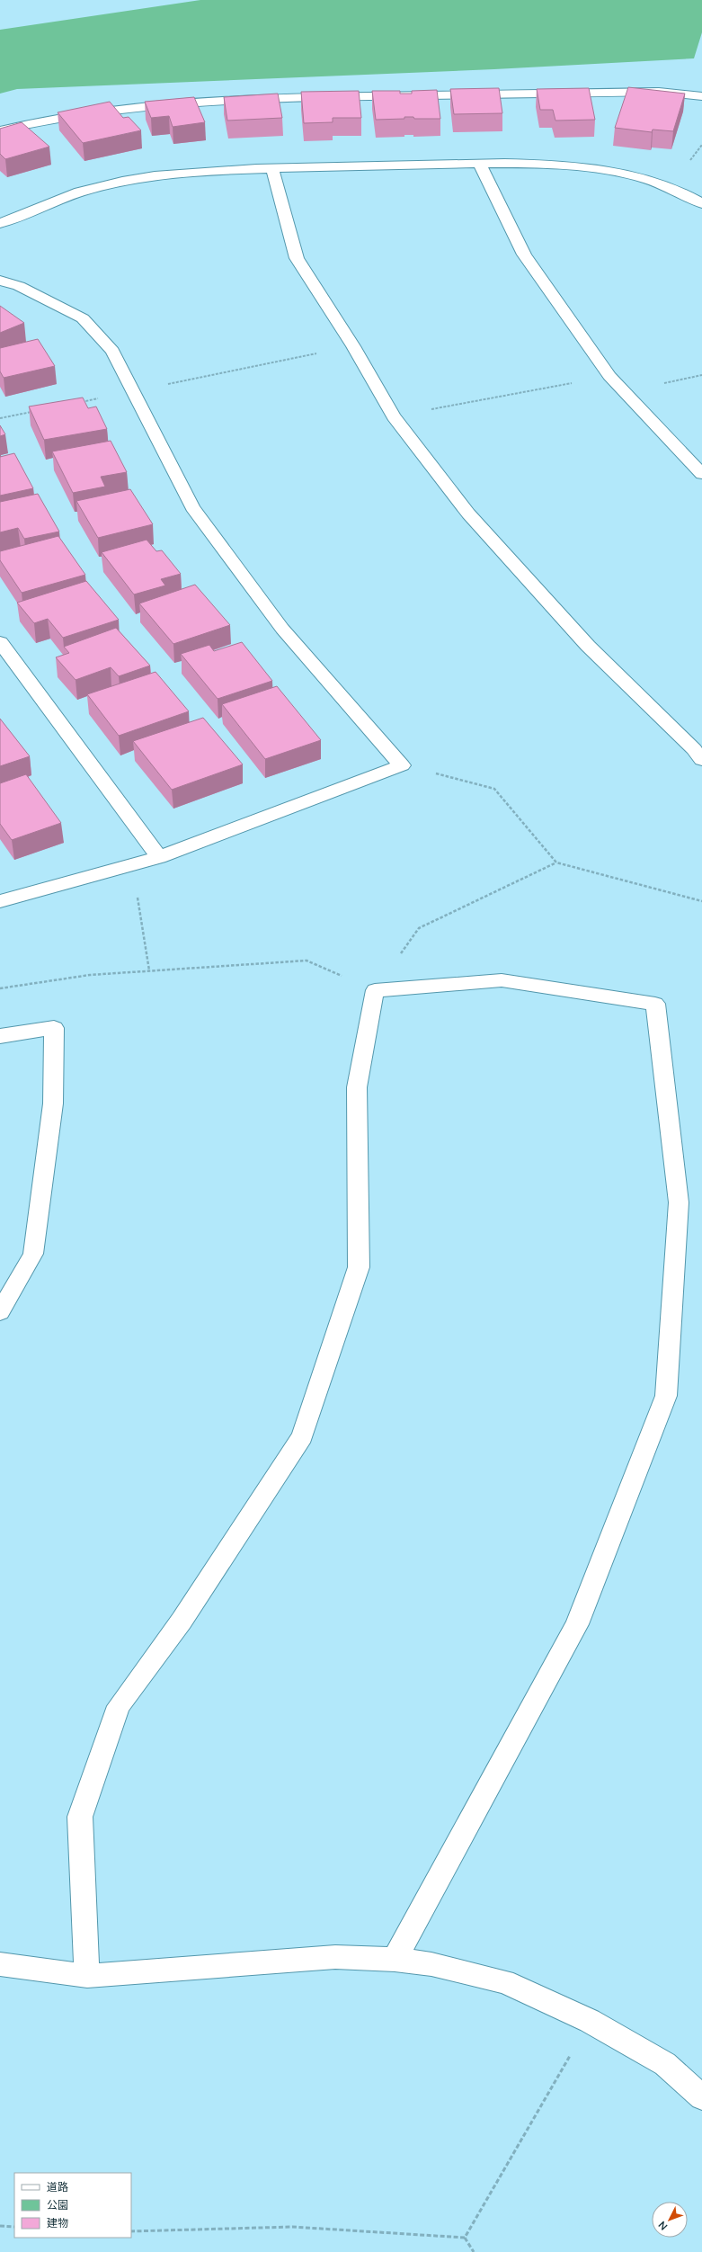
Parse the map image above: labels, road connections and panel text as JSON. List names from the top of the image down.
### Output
{
  "legend": ["道路", "公園", "建物"],
  "north": "bottom left"
}
